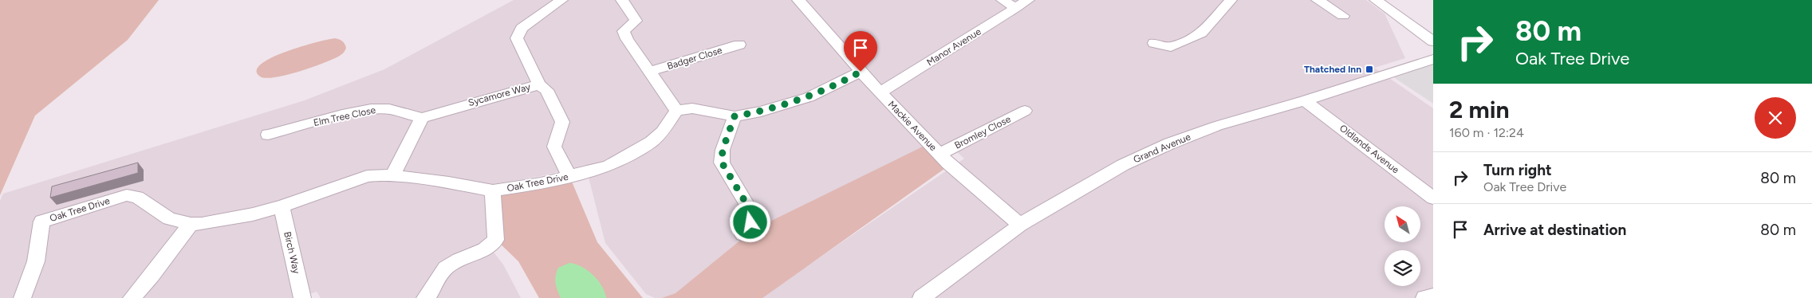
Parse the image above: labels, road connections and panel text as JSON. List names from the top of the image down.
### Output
{
  "streets": {
    "street": [
      "Manor Avenue",
      "Badger Close",
      "Sycamore Way",
      "Elm Tree Close",
      "Mackie Avenue",
      "Bromley Close",
      "Grand Avenue",
      "Oldlands Avenue",
      "Oak Tree Drive",
      "Birch Way"
    ]
  },
  "crossings": [
    ["Manor Avenue", "Mackie Avenue"],
    ["Sycamore Way", "Elm Tree Close"],
    ["Sycamore Way", "Oak Tree Drive"],
    ["Mackie Avenue", "Bromley Close"],
    ["Mackie Avenue", "Grand Avenue"],
    ["Grand Avenue", "Oldlands Avenue"],
    ["Oak Tree Drive", "Birch Way"]
  ],
  "places": {
    "transit": ["Thatched Inn"]
  },
  "north": "top left",
  "page": {
    "turn": ["80 m", "Oak Tree Drive"],
    "heading": ["2 min", "160 m · 12:24"],
    "list": [
      {
        "name": "Turn right",
        "note": "Oak Tree Drive",
        "value": "80 m"
      },
      {
        "name": "Arrive at destination",
        "value": "80 m"
      }
    ]
  }
}
